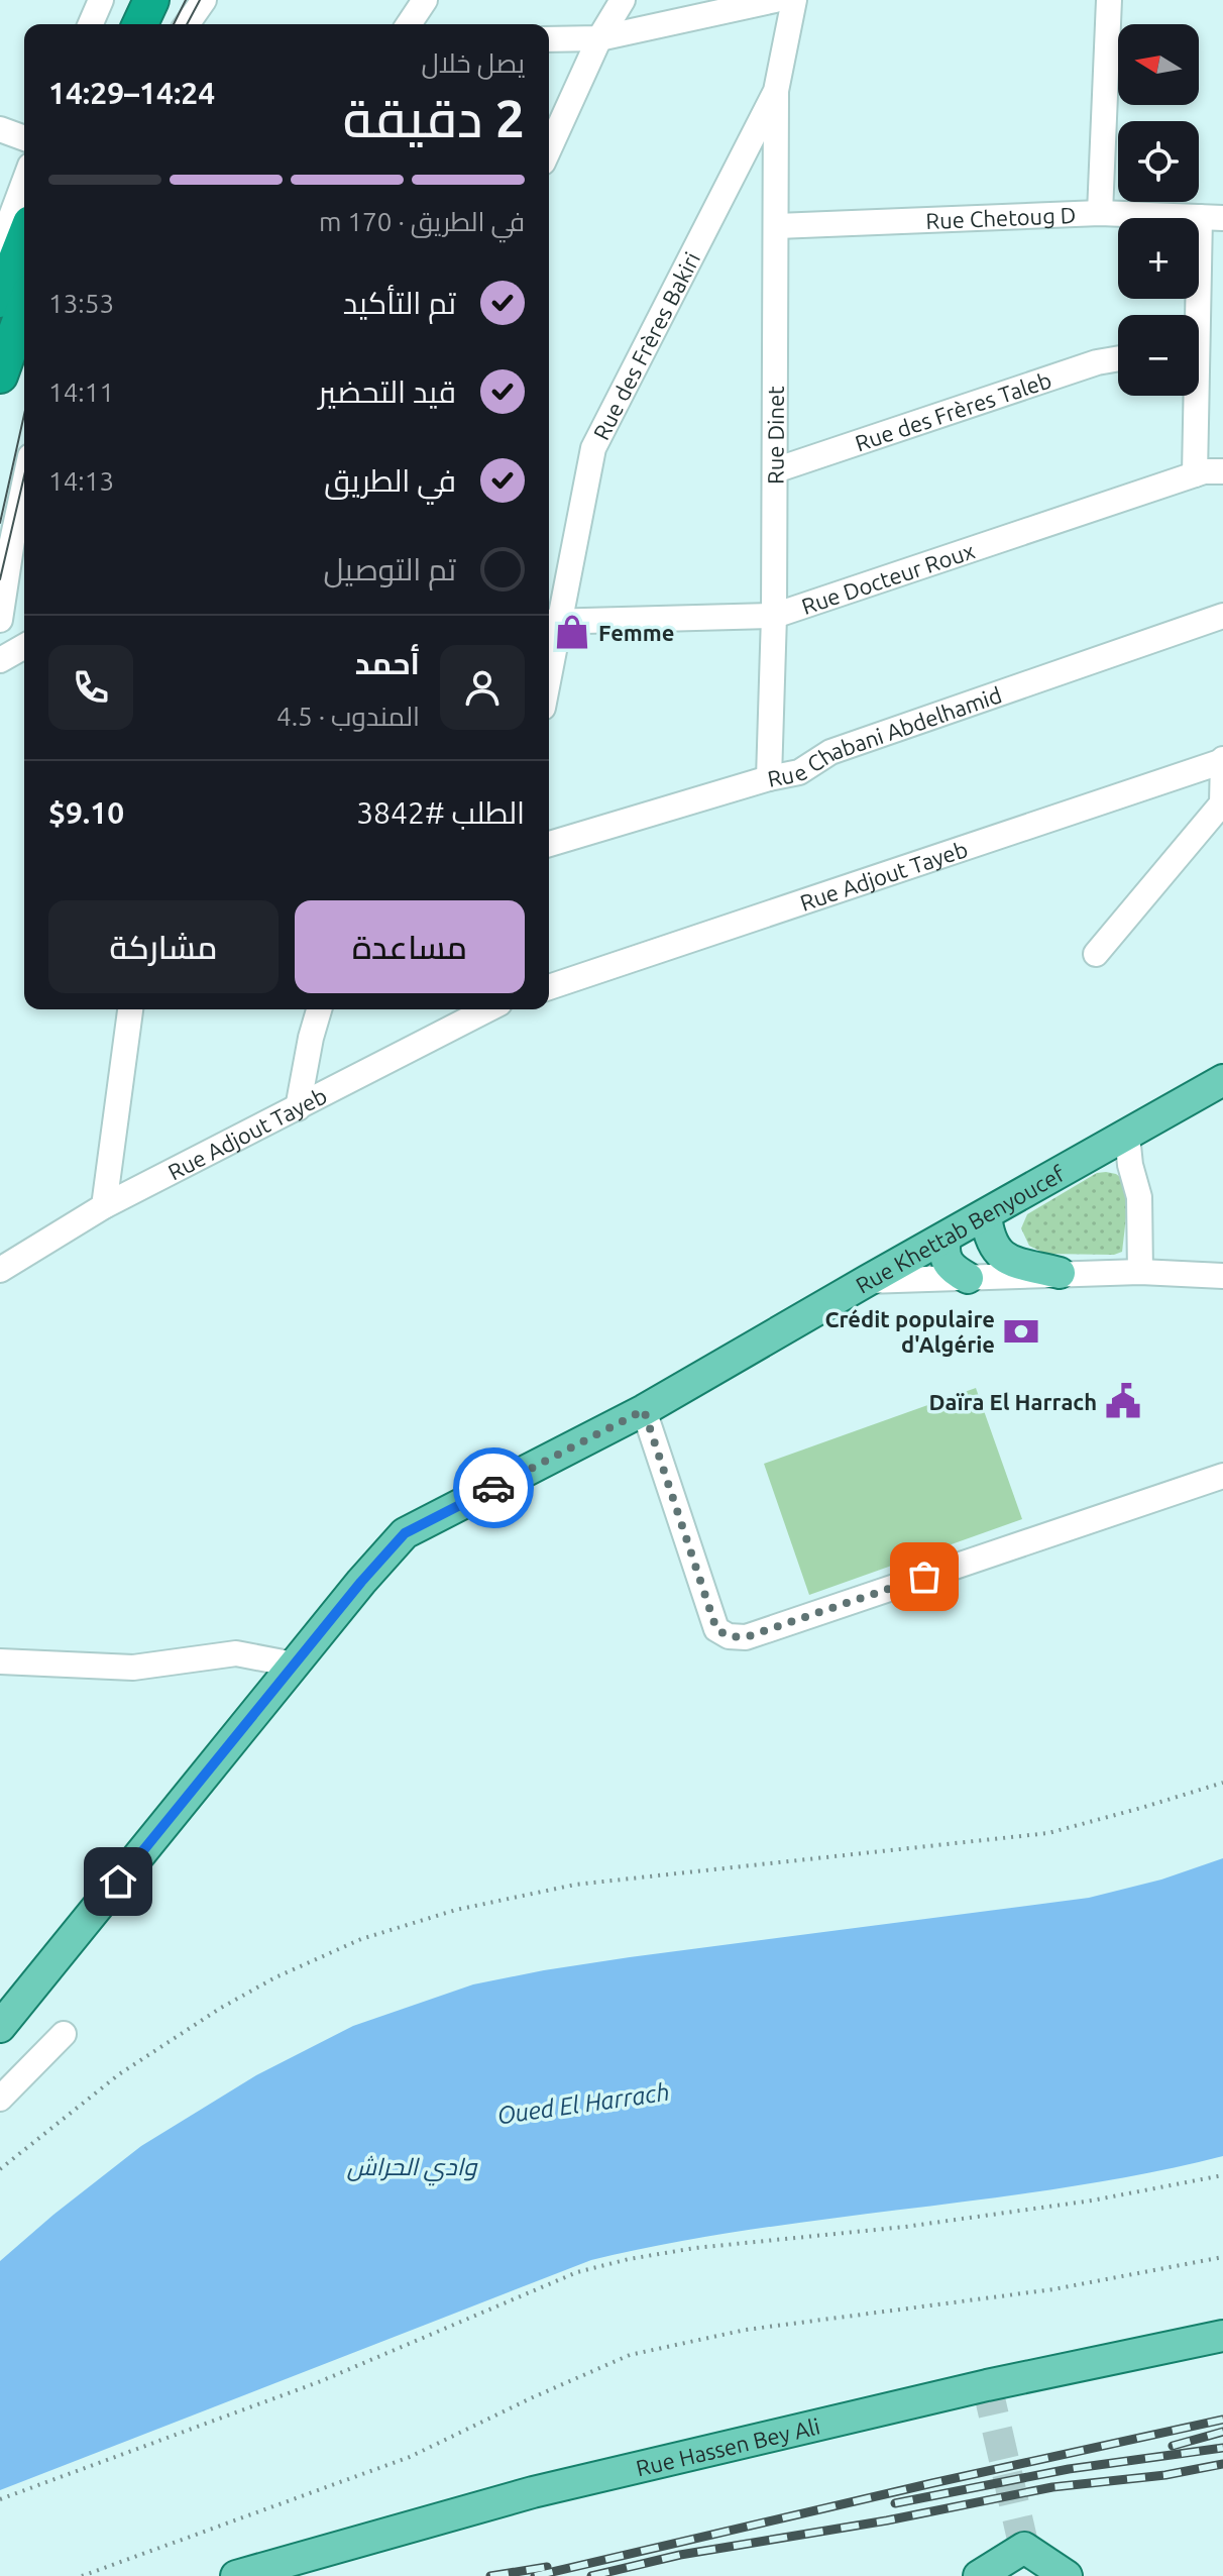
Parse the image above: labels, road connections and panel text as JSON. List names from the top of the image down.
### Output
{
  "streets": {
    "main road": ["Rue Khettab Benyoucef", "Rue Hassen Bey Ali"],
    "street": [
      "Rue Chetoug D",
      "Rue des Frères Bakiri",
      "Rue des Frères Taleb",
      "Rue Dinet",
      "Rue Docteur Roux",
      "Rue Chabani Abdelhamid",
      "Rue Adjout Tayeb"
    ]
  },
  "crossings": [
    ["Rue Chetoug D", "Rue Dinet"],
    ["Rue des Frères Bakiri", "Rue Dinet"],
    ["Rue des Frères Bakiri", "Rue Docteur Roux"],
    ["Rue des Frères Taleb", "Rue Dinet"],
    ["Rue Dinet", "Rue Docteur Roux"],
    ["Rue Dinet", "Rue Chabani Abdelhamid"]
  ],
  "water": ["Oued El Harrach", "وادي الحراش"],
  "places": {
    "shop": ["Femme"],
    "bank": ["Crédit populaire d'Algérie"],
    "public building": ["Daïra El Harrach"]
  },
  "north": "left",
  "page": {
    "map_buttons": ["+", "−"],
    "heading": ["2 دقيقة", "يصل خلال", "14:24–14:29"],
    "panel": [
      "أحمد",
      "المندوب · 4.5",
      "الطلب #3842",
      "$9.10"
    ],
    "bar": "في الطريق · 170 m",
    "list": [
      ["تم التأكيد", "13:53"],
      ["قيد التحضير", "14:11"],
      ["في الطريق", "14:13"],
      "تم التوصيل"
    ],
    "buttons": ["مساعدة", "مشاركة"]
  }
}
